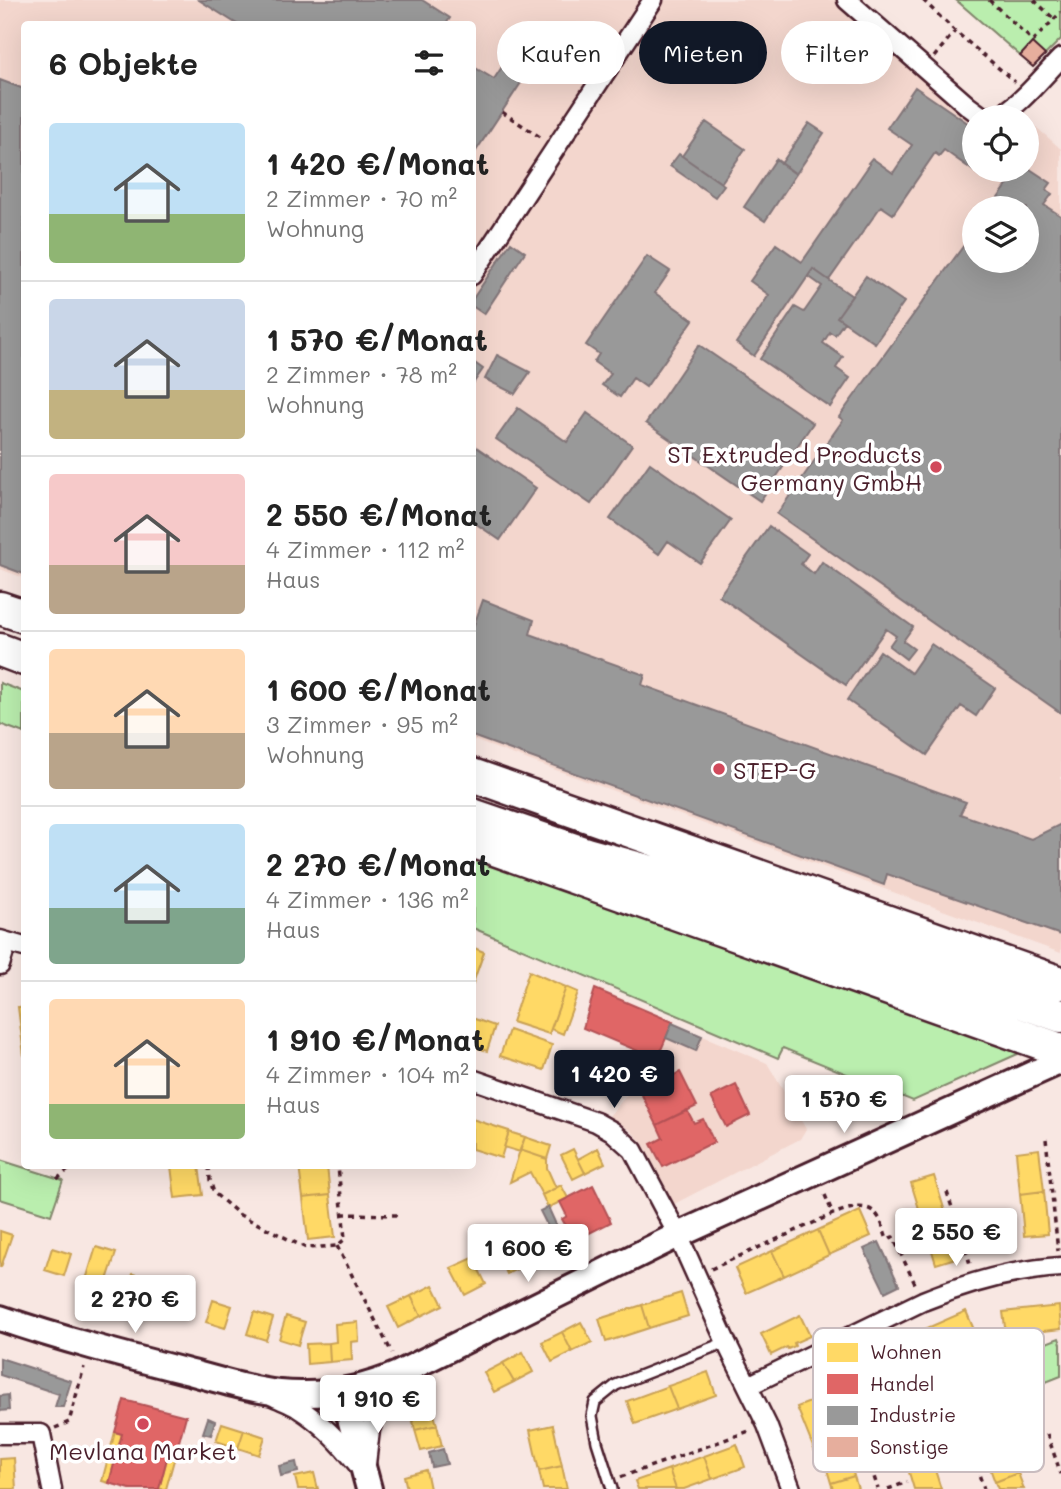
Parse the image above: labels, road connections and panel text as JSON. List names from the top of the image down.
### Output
{
  "places": ["ST Extruded Products Germany GmbH", "STEP-G", "Mevlana Market"],
  "legend": [
    "Wohnen",
    "Handel",
    "Industrie",
    "Sonstige"
  ],
  "page": {
    "chip": ["Kaufen", "Mieten", "Filter"],
    "heading": "6 Objekte",
    "list": [
      {
        "name": "1 420 €/Monat",
        "note": "2 Zimmer · 70 m² · Wohnung"
      },
      {
        "name": "1 570 €/Monat",
        "note": "2 Zimmer · 78 m² · Wohnung"
      },
      {
        "name": "2 550 €/Monat",
        "note": "4 Zimmer · 112 m² · Haus"
      },
      {
        "name": "1 600 €/Monat",
        "note": "3 Zimmer · 95 m² · Wohnung"
      },
      {
        "name": "2 270 €/Monat",
        "note": "4 Zimmer · 136 m² · Haus"
      },
      {
        "name": "1 910 €/Monat",
        "note": "4 Zimmer · 104 m² · Haus"
      }
    ],
    "price": [
      "1 420 €",
      "1 570 €",
      "2 550 €",
      "1 600 €",
      "2 270 €",
      "1 910 €"
    ]
  }
}
